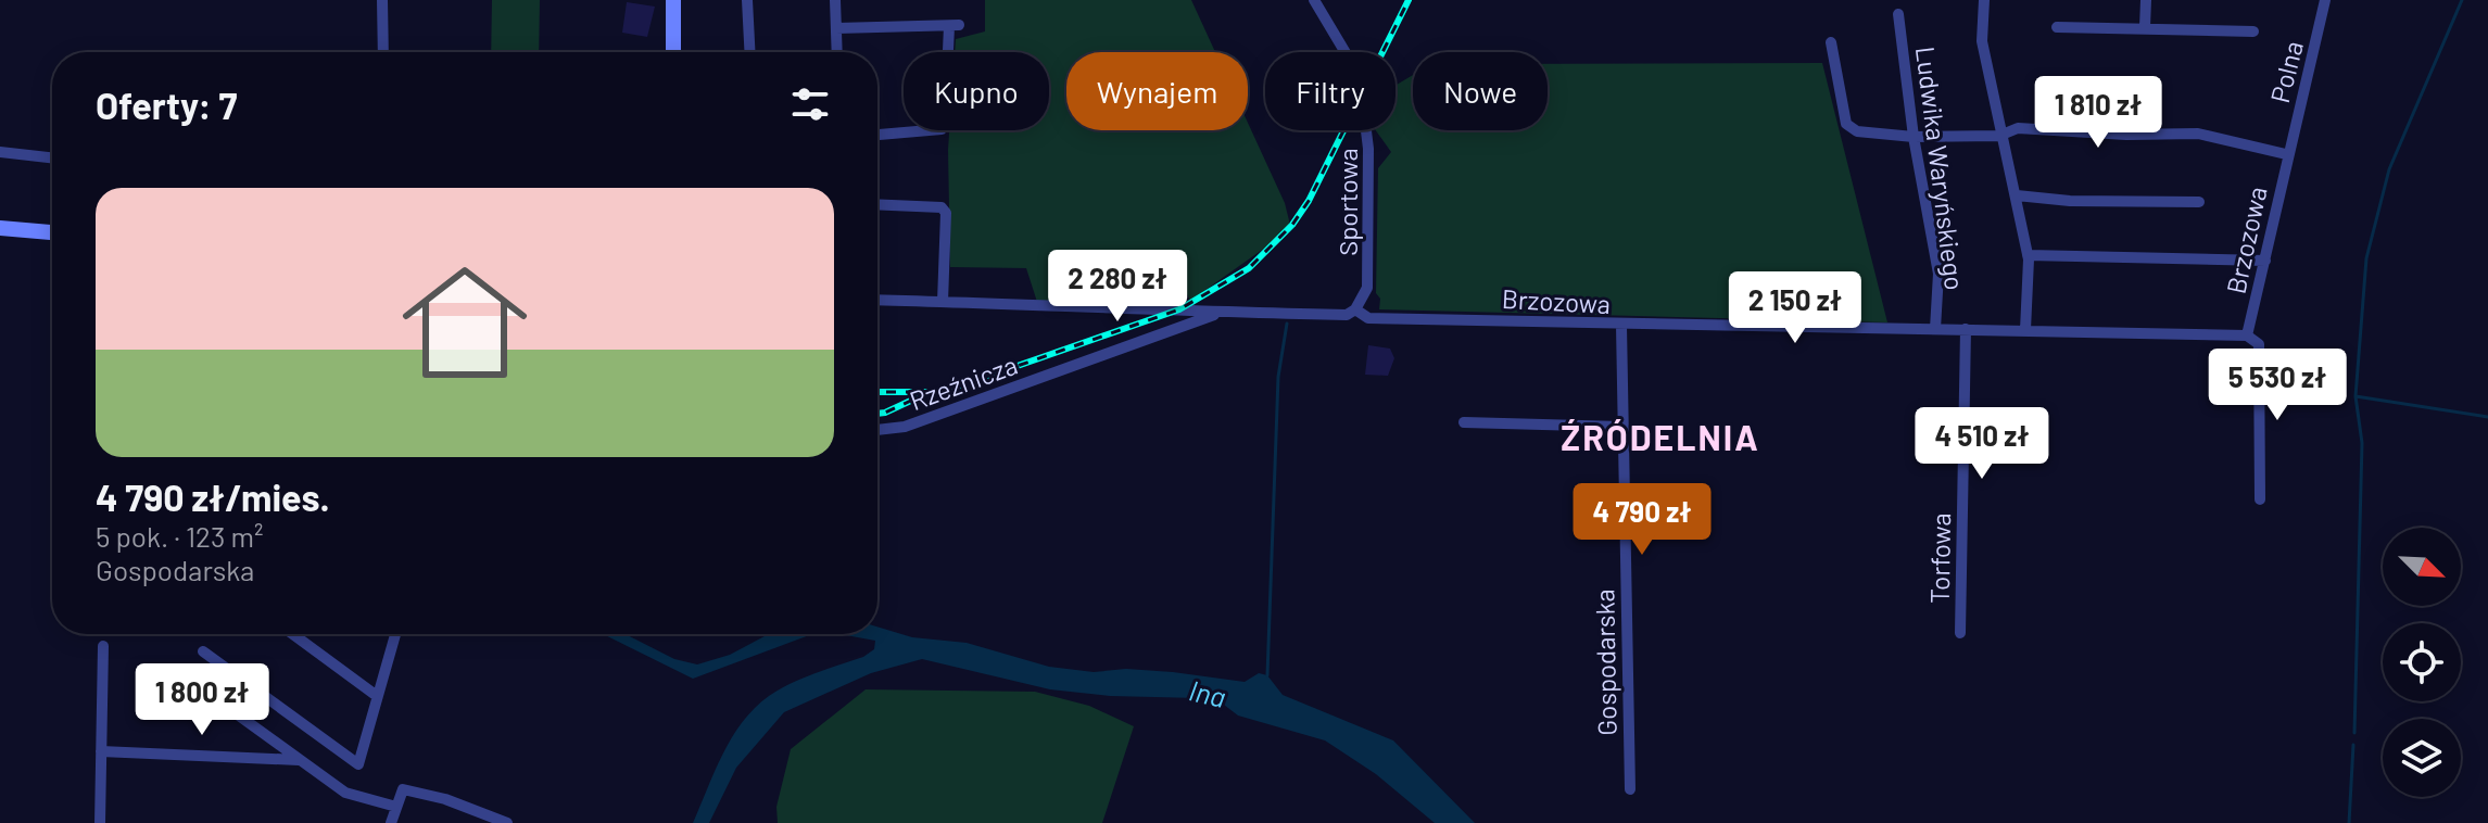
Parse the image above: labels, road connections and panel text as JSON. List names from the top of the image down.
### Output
{
  "streets": {
    "street": [
      "Polna",
      "Ludwika Waryńskiego",
      "Sportowa",
      "Brzozowa",
      "Rzeźnicza",
      "Torfowa",
      "Gospodarska"
    ]
  },
  "crossings": [
    ["Polna", "Brzozowa"],
    ["Ludwika Waryńskiego", "Brzozowa"],
    ["Sportowa", "Brzozowa"],
    ["Brzozowa", "Rzeźnicza"],
    ["Brzozowa", "Torfowa"],
    ["Brzozowa", "Gospodarska"]
  ],
  "districts": ["ŹRÓDELNIA"],
  "water": ["Ina"],
  "north": "bottom right",
  "page": {
    "chip": [
      "Kupno",
      "Wynajem",
      "Filtry",
      "Nowe"
    ],
    "heading": "Oferty: 7",
    "price": [
      "1 810 zł",
      "2 280 zł",
      "2 150 zł",
      "5 530 zł",
      "4 510 zł",
      "4 790 zł",
      "1 800 zł"
    ],
    "list": [
      {
        "name": "4 790 zł/mies.",
        "note": "5 pok. · 123 m² · Gospodarska"
      }
    ]
  }
}
